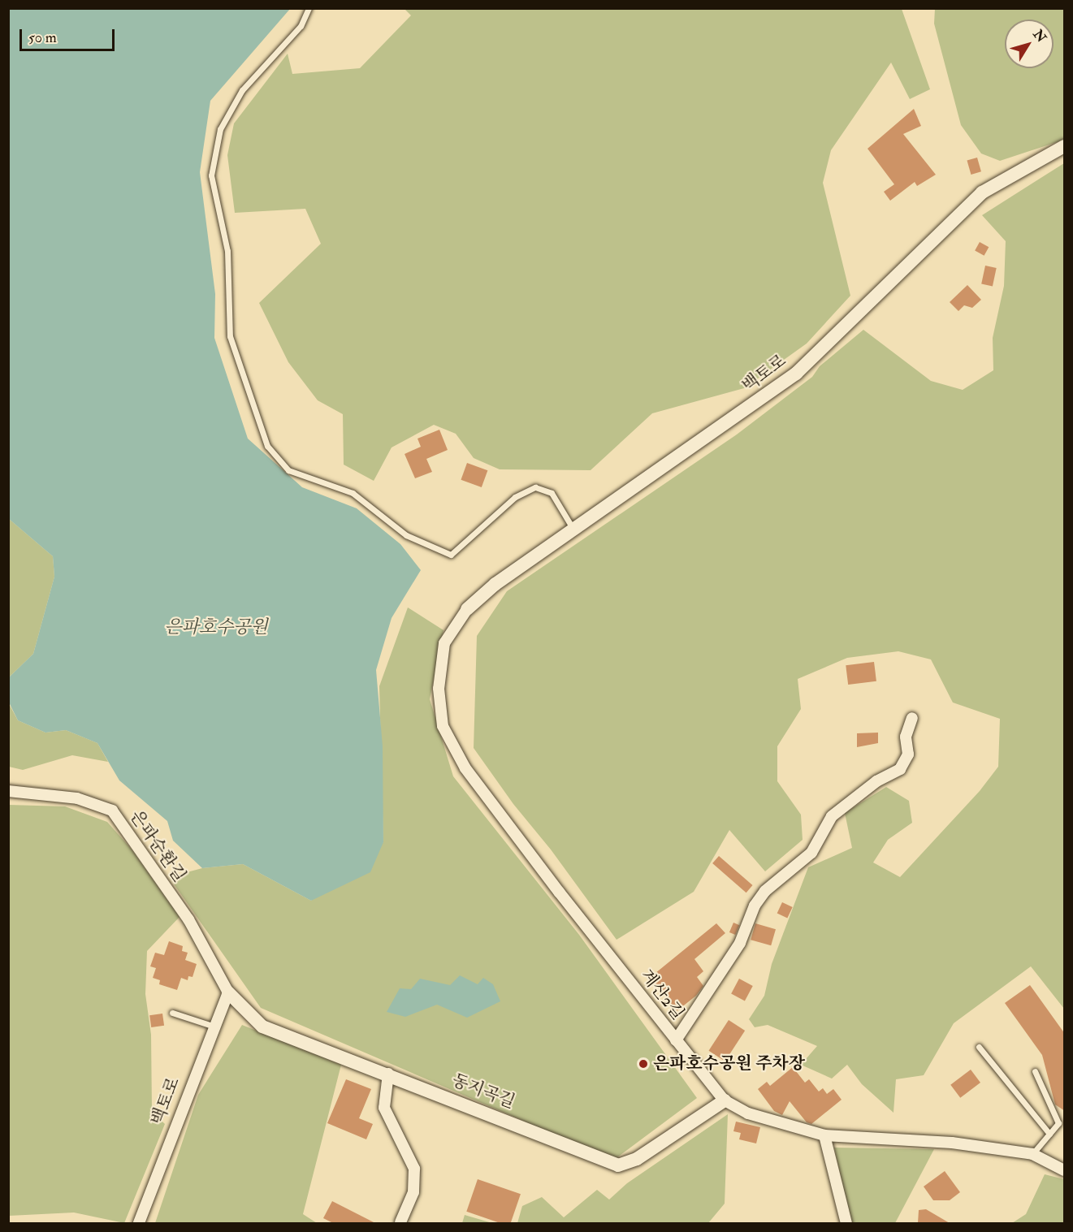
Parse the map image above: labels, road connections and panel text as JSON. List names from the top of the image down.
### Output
{
  "streets": {
    "street": [
      "백토로",
      "은파순환길",
      "계산2길",
      "동지곡길"
    ]
  },
  "crossings": [
    ["백토로", "은파순환길"],
    ["백토로", "계산2길"],
    ["백토로", "동지곡길"],
    ["은파순환길", "동지곡길"],
    ["계산2길", "동지곡길"]
  ],
  "water": ["은파호수공원"],
  "places": ["은파호수공원 주차장"],
  "scale_bar": "50 m",
  "north": "top right"
}
